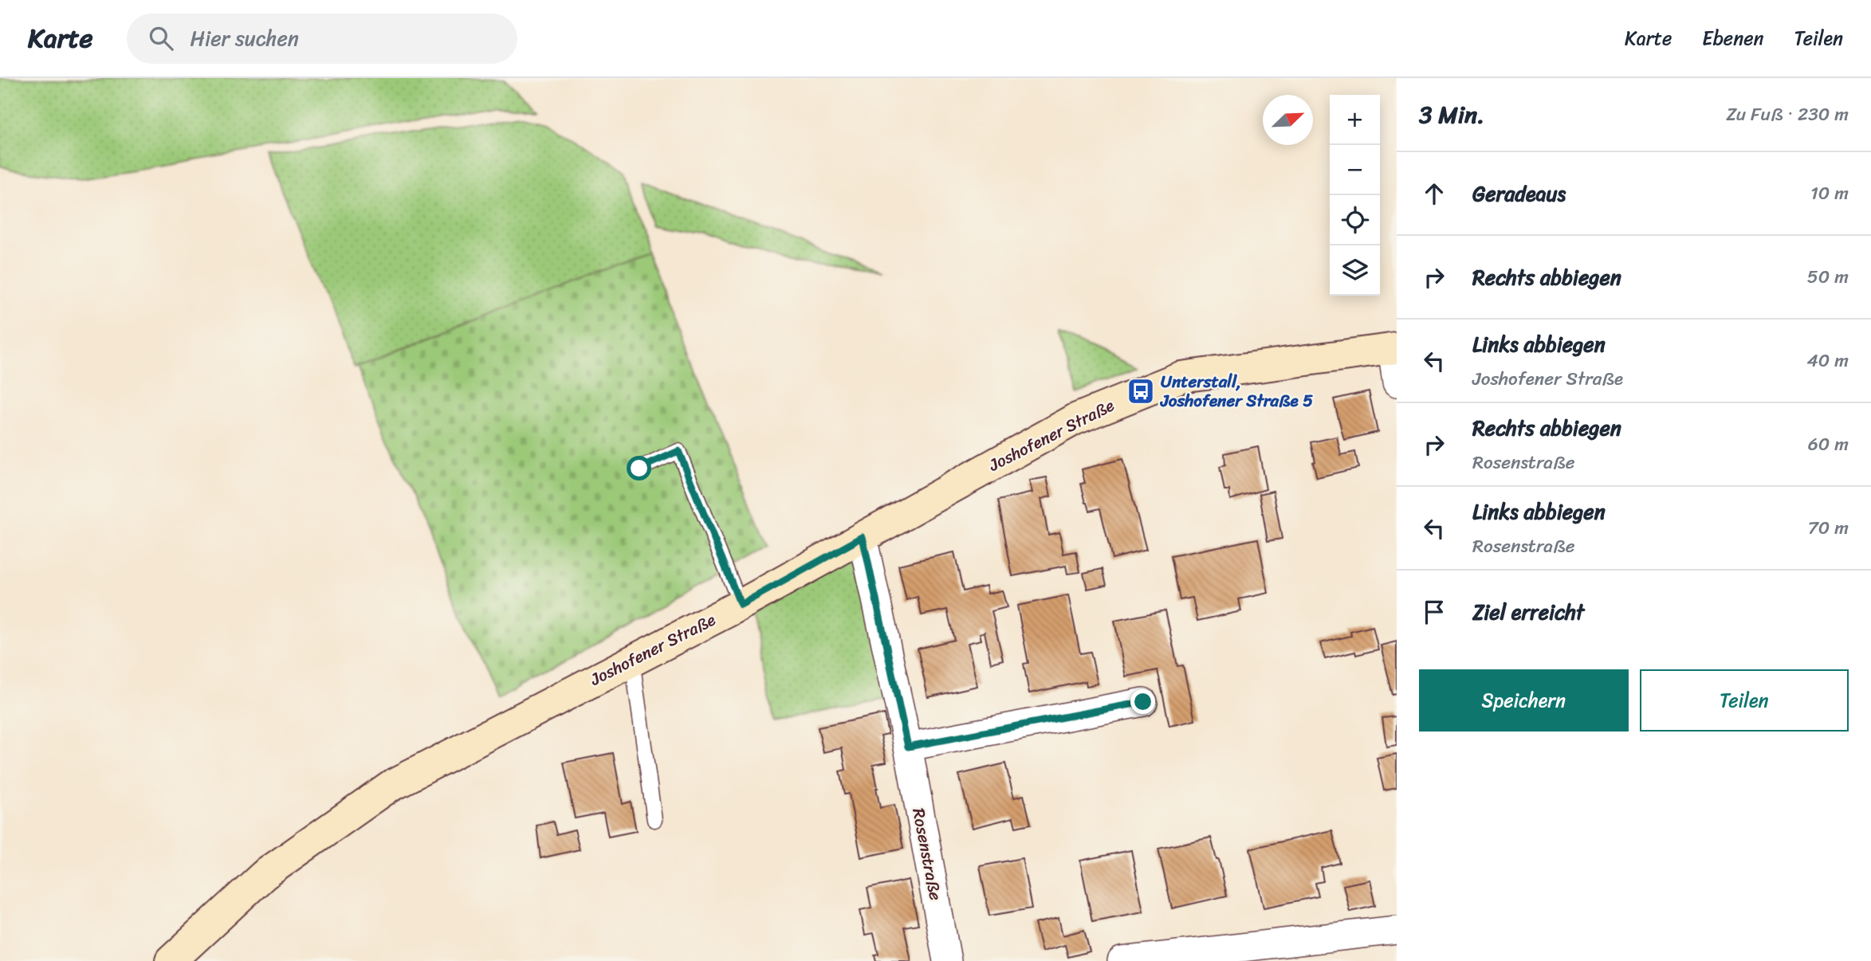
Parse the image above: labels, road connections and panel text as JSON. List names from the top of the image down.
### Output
{
  "streets": {
    "street": ["Joshofener Straße", "Rosenstraße"]
  },
  "crossings": [
    ["Joshofener Straße", "Rosenstraße"]
  ],
  "places": {
    "bus stop": ["Unterstall, Joshofener Straße 5"]
  },
  "north": "top right",
  "page": {
    "header": "Karte",
    "search": "Hier suchen",
    "nav": ["Karte", "Ebenen", "Teilen"],
    "heading": ["3 Min.", "Zu Fuß · 230 m"],
    "map_buttons": ["+", "−"],
    "list": [
      ["Geradeaus", "10 m"],
      ["Rechts abbiegen", "50 m"],
      ["Links abbiegen", "Joshofener Straße", "40 m"],
      ["Rechts abbiegen", "Rosenstraße", "60 m"],
      ["Links abbiegen", "Rosenstraße", "70 m"],
      "Ziel erreicht"
    ],
    "buttons": ["Speichern", "Teilen"]
  }
}
